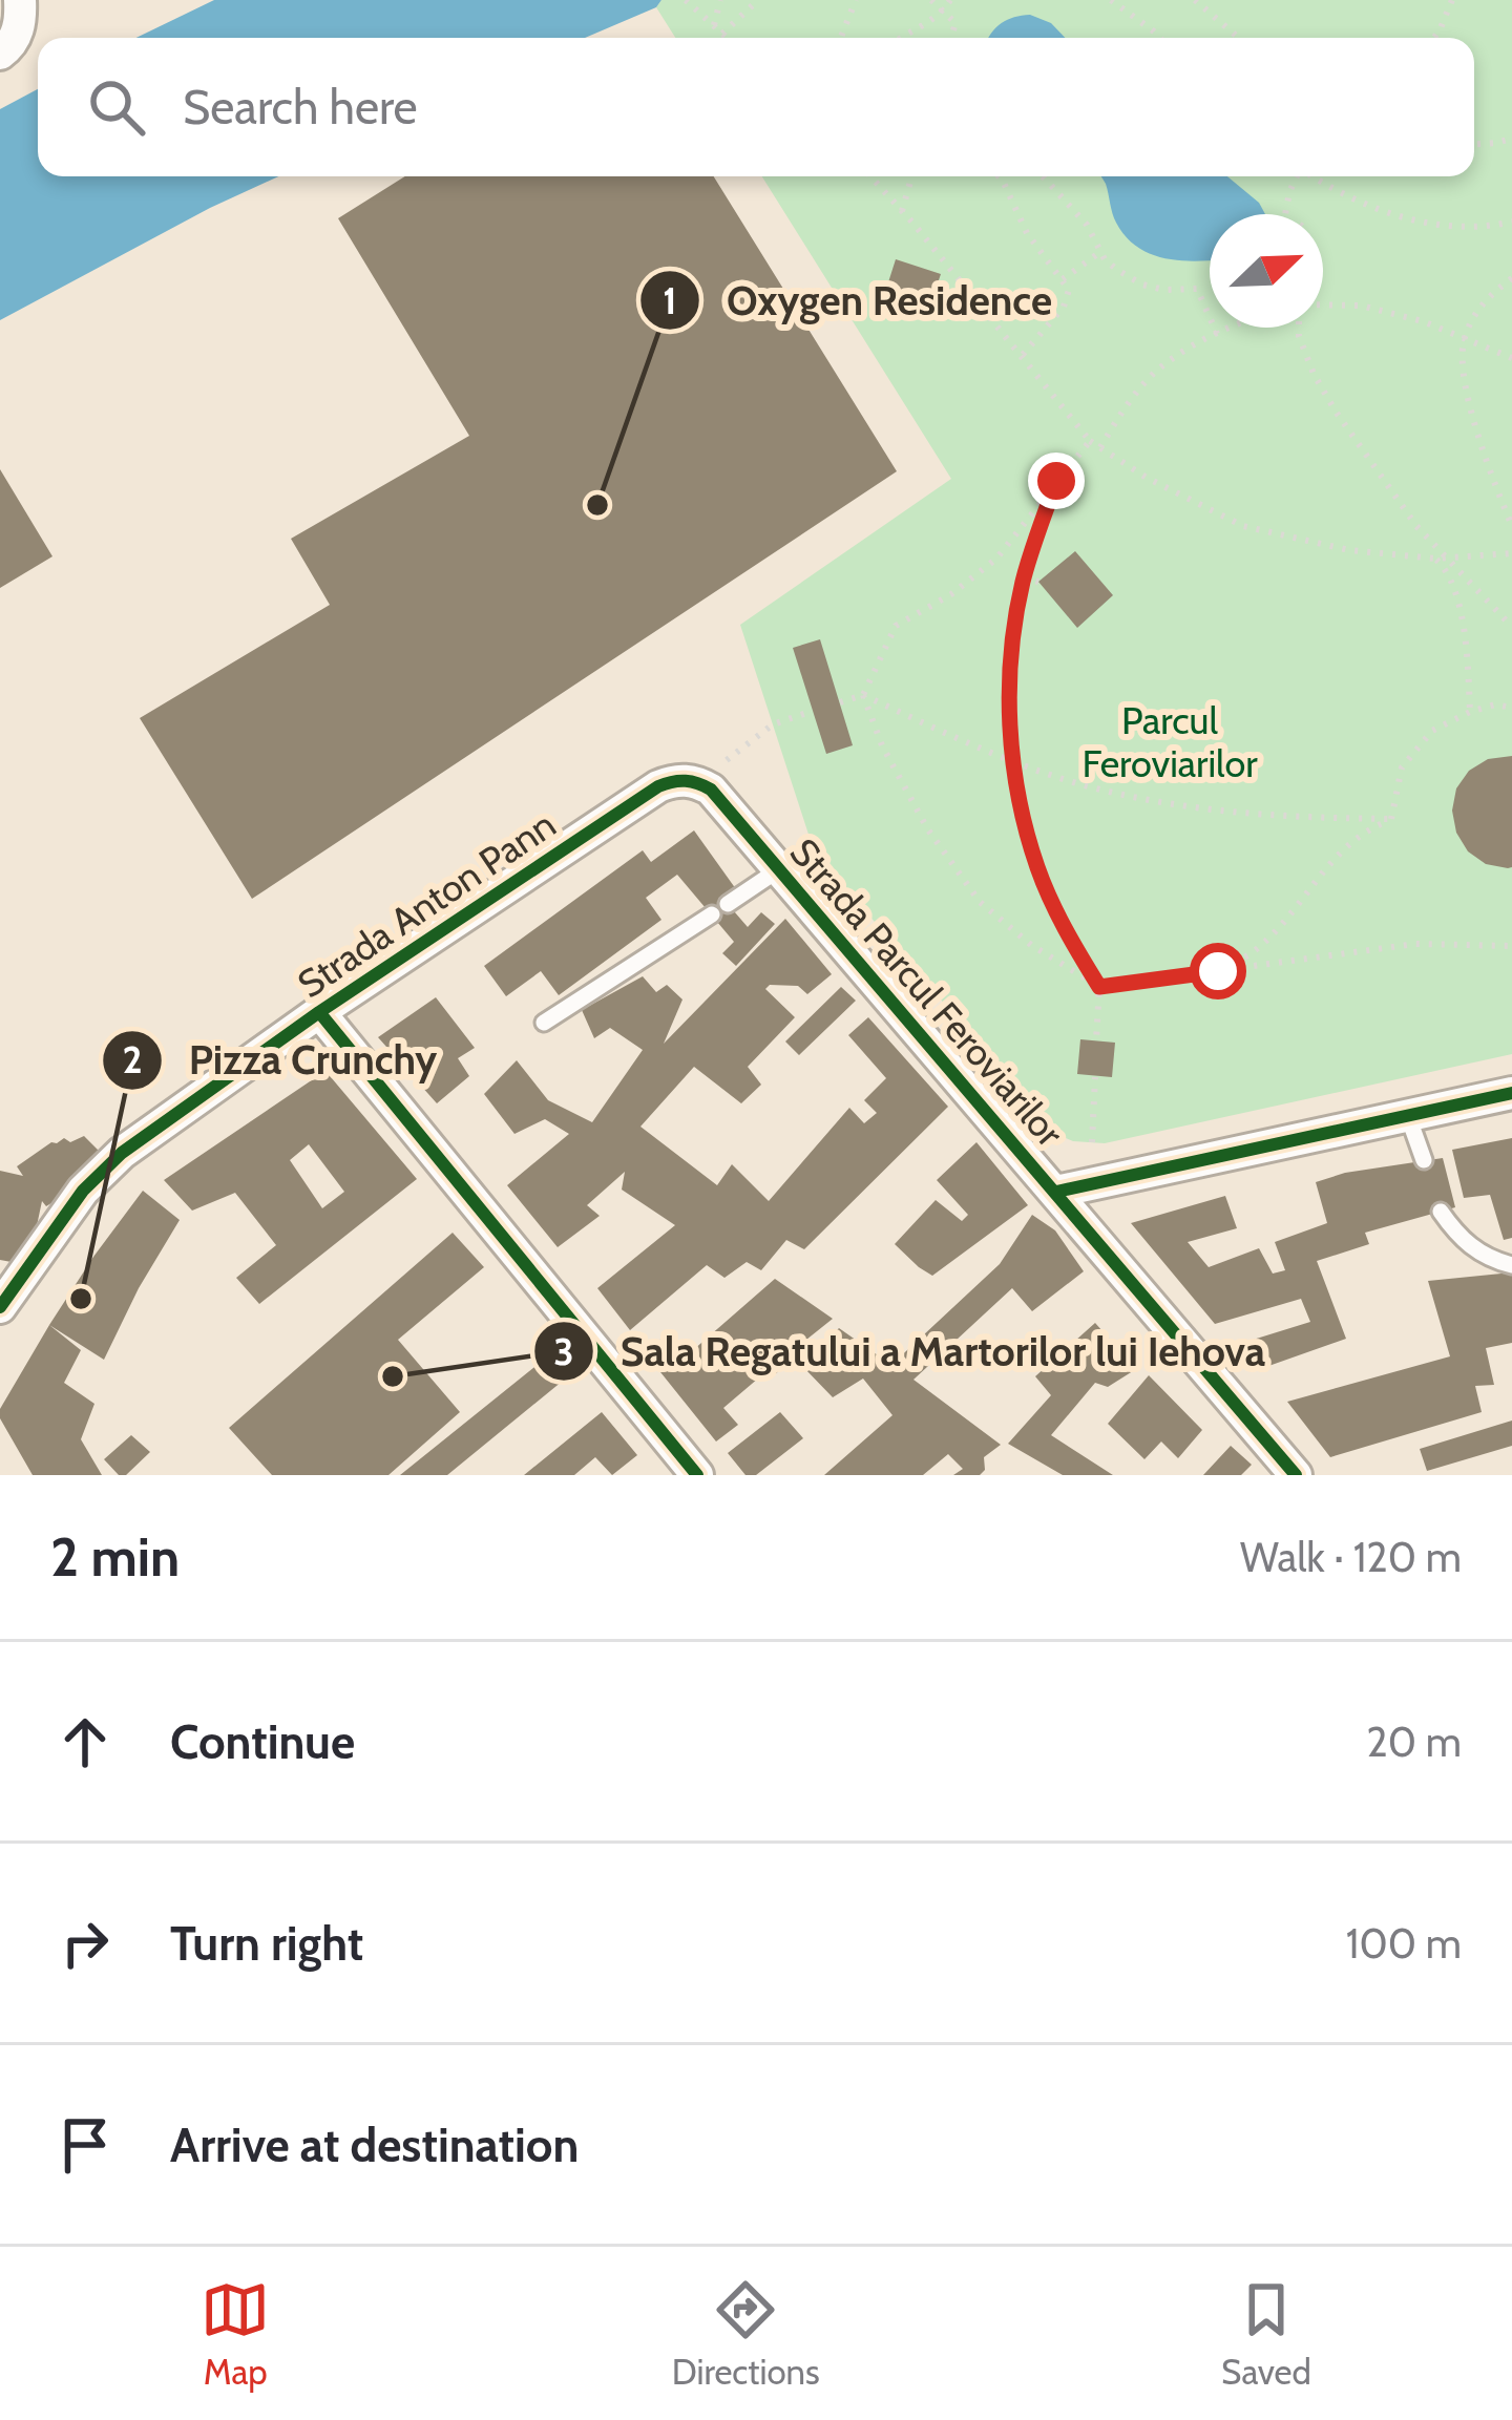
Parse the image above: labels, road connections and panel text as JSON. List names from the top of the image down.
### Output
{
  "streets": {
    "street": ["Strada Anton Pann", "Strada Parcul Feroviarilor"]
  },
  "crossings": [
    ["Strada Anton Pann", "Strada Parcul Feroviarilor"]
  ],
  "parks": ["Parcul Feroviarilor"],
  "places": ["Oxygen Residence", "Pizza Crunchy", "Sala Regatului a Martorilor lui Iehova"],
  "north": "top right",
  "page": {
    "search": "Search here",
    "heading": ["2 min", "Walk · 120 m"],
    "list": [
      ["Continue", "20 m"],
      ["Turn right", "100 m"],
      "Arrive at destination"
    ],
    "nav": ["Map", "Directions", "Saved"]
  }
}
